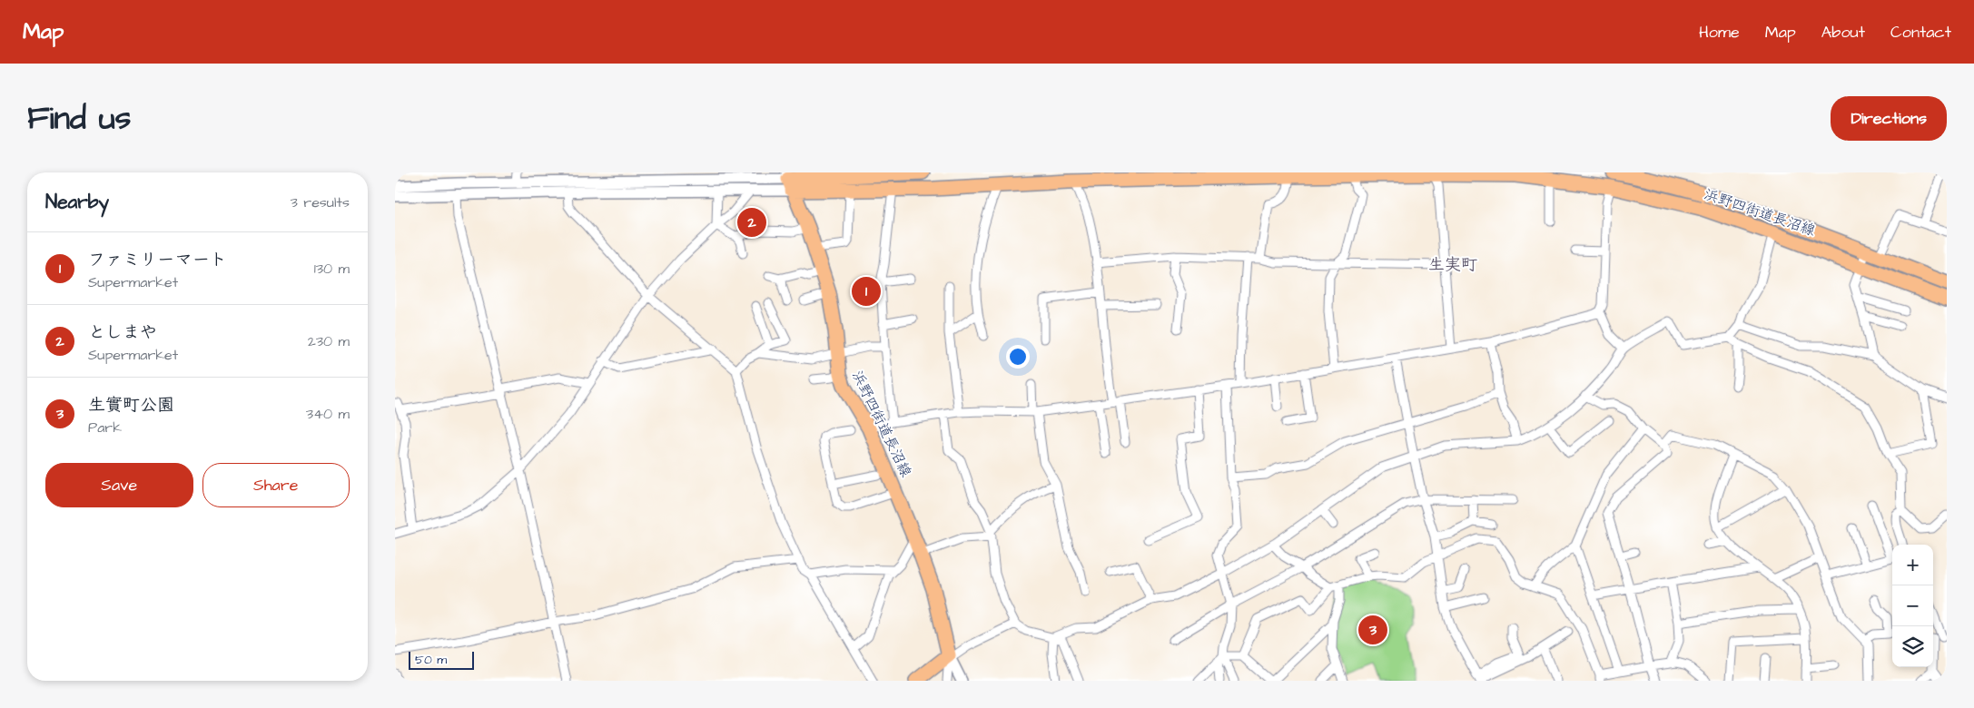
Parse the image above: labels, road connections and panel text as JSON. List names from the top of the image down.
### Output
{
  "streets": {
    "main road": ["浜野四街道長沼線"]
  },
  "districts": ["生実町"],
  "scale_bar": "50 m",
  "page": {
    "header": "Map",
    "nav": [
      "Home",
      "Map",
      "About",
      "Contact"
    ],
    "title": "Find us",
    "buttons": [
      "Directions",
      ["Save", "Share"]
    ],
    "heading": ["Nearby", "3 results"],
    "pins": ["2", "1", "3"],
    "list": [
      {
        "mark": "1",
        "name": "ファミリーマート",
        "note": "Supermarket",
        "value": "130 m"
      },
      {
        "mark": "2",
        "name": "としまや",
        "note": "Supermarket",
        "value": "230 m"
      },
      {
        "mark": "3",
        "name": "生實町公園",
        "note": "Park",
        "value": "340 m"
      }
    ],
    "map_buttons": ["+", "−"],
    "scale": "50 m"
  }
}
